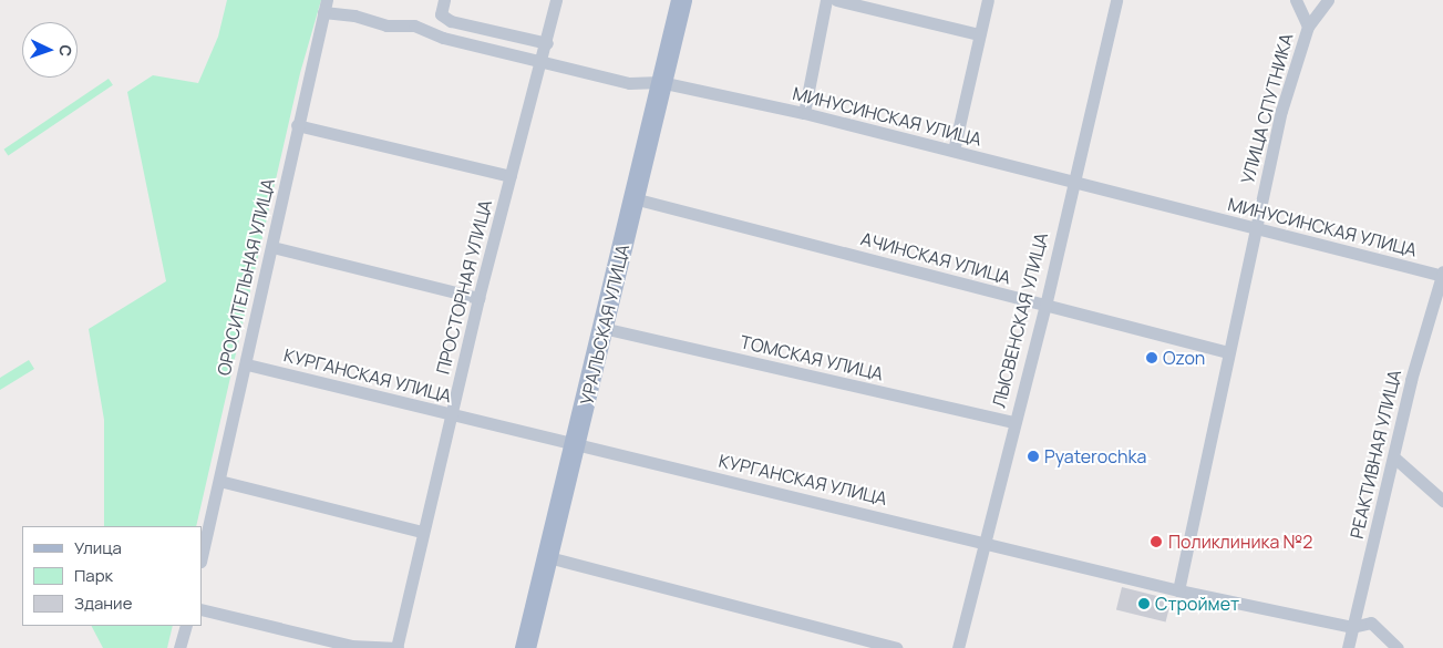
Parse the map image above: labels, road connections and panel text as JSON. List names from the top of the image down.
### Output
{
  "streets": {
    "main road": ["УРАЛЬСКАЯ УЛИЦА"],
    "street": [
      "УЛИЦА СПУТНИКА",
      "МИНУСИНСКАЯ УЛИЦА",
      "АЧИНСКАЯ УЛИЦА",
      "ОРОСИТЕЛЬНАЯ УЛИЦА",
      "ПРОСТОРНАЯ УЛИЦА",
      "ЛЫСВЕНСКАЯ УЛИЦА",
      "ТОМСКАЯ УЛИЦА",
      "КУРГАНСКАЯ УЛИЦА",
      "РЕАКТИВНАЯ УЛИЦА"
    ]
  },
  "crossings": [
    ["УЛИЦА СПУТНИКА", "МИНУСИНСКАЯ УЛИЦА"],
    ["УЛИЦА СПУТНИКА", "АЧИНСКАЯ УЛИЦА"],
    ["УЛИЦА СПУТНИКА", "КУРГАНСКАЯ УЛИЦА"],
    ["МИНУСИНСКАЯ УЛИЦА", "ОРОСИТЕЛЬНАЯ УЛИЦА"],
    ["МИНУСИНСКАЯ УЛИЦА", "ПРОСТОРНАЯ УЛИЦА"],
    ["МИНУСИНСКАЯ УЛИЦА", "ЛЫСВЕНСКАЯ УЛИЦА"],
    ["МИНУСИНСКАЯ УЛИЦА", "УРАЛЬСКАЯ УЛИЦА"],
    ["МИНУСИНСКАЯ УЛИЦА", "РЕАКТИВНАЯ УЛИЦА"],
    ["АЧИНСКАЯ УЛИЦА", "ЛЫСВЕНСКАЯ УЛИЦА"],
    ["АЧИНСКАЯ УЛИЦА", "УРАЛЬСКАЯ УЛИЦА"],
    ["ОРОСИТЕЛЬНАЯ УЛИЦА", "КУРГАНСКАЯ УЛИЦА"],
    ["ПРОСТОРНАЯ УЛИЦА", "КУРГАНСКАЯ УЛИЦА"],
    ["ЛЫСВЕНСКАЯ УЛИЦА", "ТОМСКАЯ УЛИЦА"],
    ["ЛЫСВЕНСКАЯ УЛИЦА", "КУРГАНСКАЯ УЛИЦА"],
    ["УРАЛЬСКАЯ УЛИЦА", "ТОМСКАЯ УЛИЦА"],
    ["УРАЛЬСКАЯ УЛИЦА", "КУРГАНСКАЯ УЛИЦА"],
    ["КУРГАНСКАЯ УЛИЦА", "РЕАКТИВНАЯ УЛИЦА"]
  ],
  "places": [
    "Ozon",
    "Pyaterochka",
    "Поликлиника №2",
    "Строймет"
  ],
  "legend": ["Улица", "Парк", "Здание"],
  "north": "right"
}
